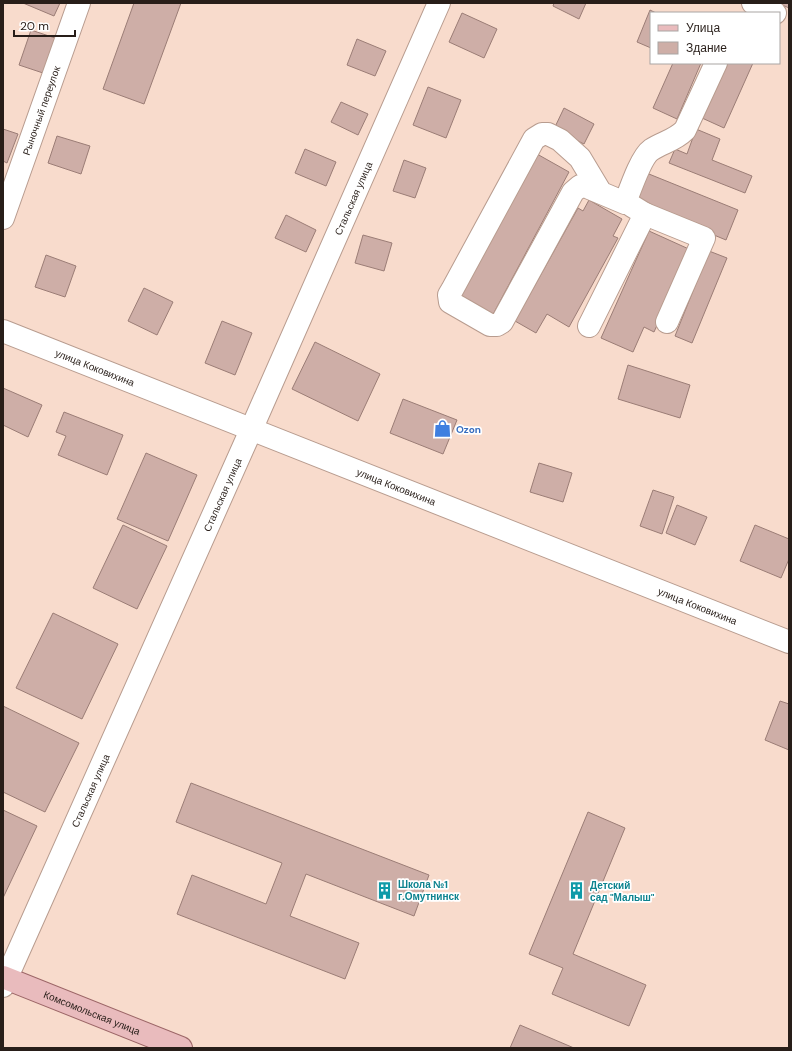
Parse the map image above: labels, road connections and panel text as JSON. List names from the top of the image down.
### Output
{
  "streets": {
    "main road": ["Комсомольская улица"],
    "street": ["Рыночный переулок", "Стальская улица", "улица Коковихина"]
  },
  "crossings": [
    ["Стальская улица", "улица Коковихина"],
    ["Стальская улица", "Комсомольская улица"]
  ],
  "places": {
    "shop": ["Ozon"],
    "building": ["Школа №1 г.Омутнинск", "Детский сад \"Малыш\""]
  },
  "legend": ["Улица", "Здание"],
  "scale_bar": "20 m"
}
